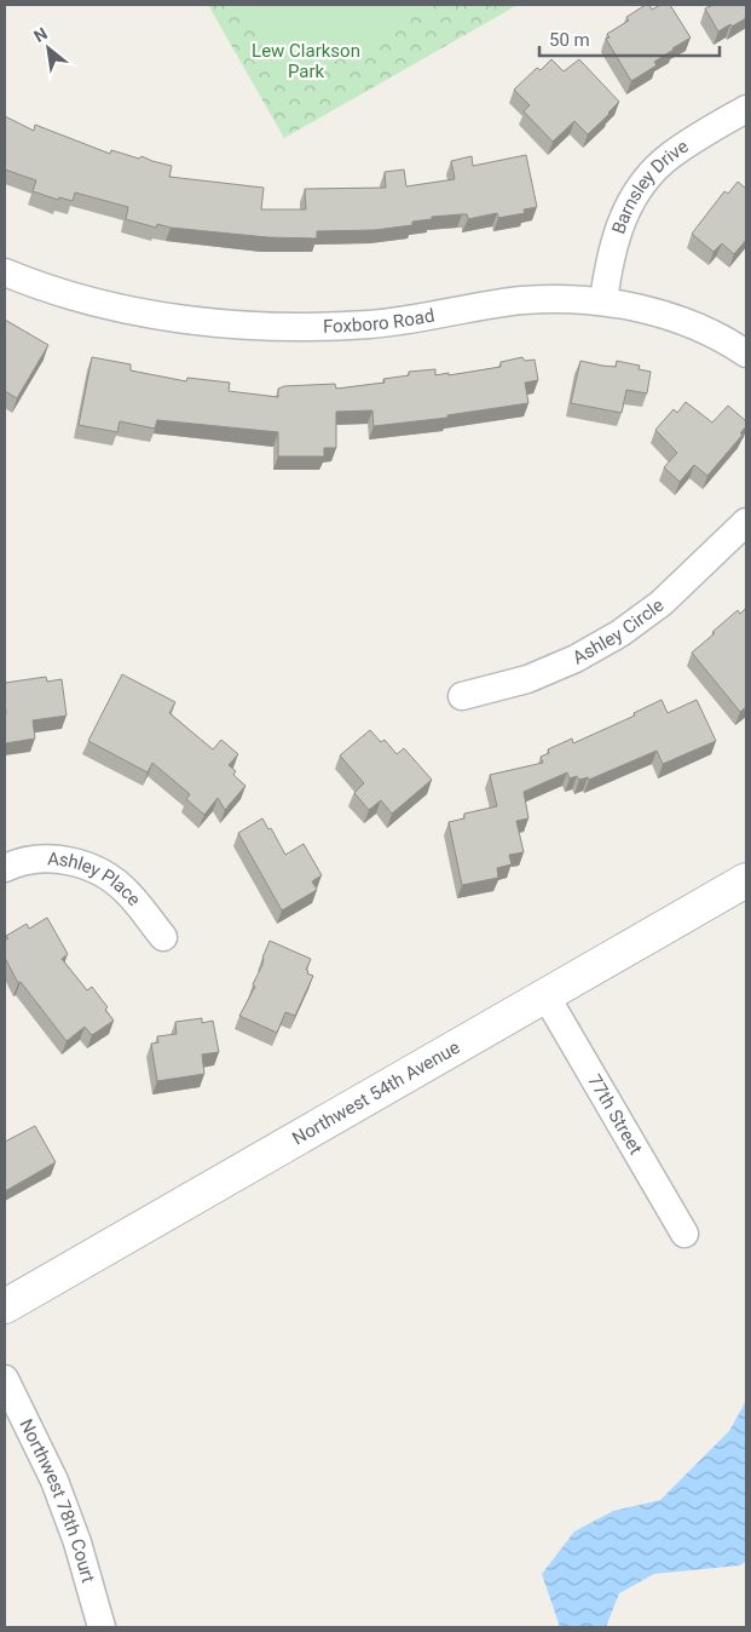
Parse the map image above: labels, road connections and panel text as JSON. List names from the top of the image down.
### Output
{
  "streets": {
    "street": [
      "Barnsley Drive",
      "Foxboro Road",
      "Ashley Circle",
      "Ashley Place",
      "Northwest 54th Avenue",
      "77th Street",
      "Northwest 78th Court"
    ]
  },
  "crossings": [
    ["Barnsley Drive", "Foxboro Road"],
    ["Northwest 54th Avenue", "77th Street"]
  ],
  "parks": ["Lew Clarkson Park"],
  "scale_bar": "50 m",
  "north": "top left"
}
